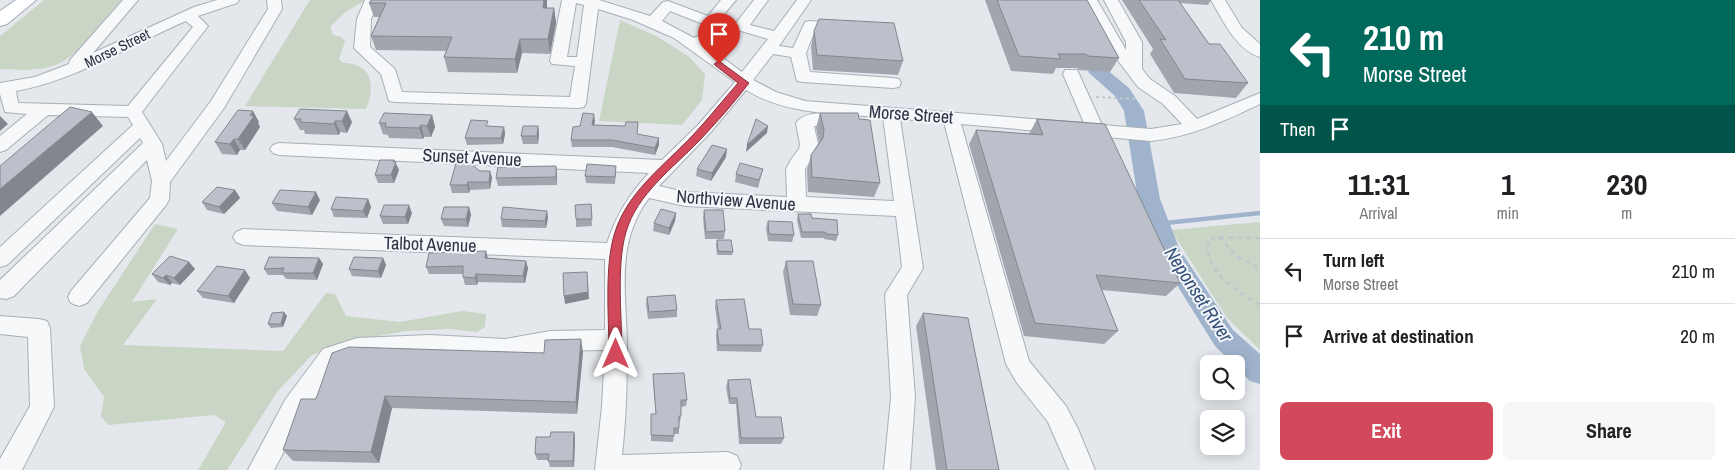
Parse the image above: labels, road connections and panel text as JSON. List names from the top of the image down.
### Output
{
  "streets": {
    "street": [
      "Morse Street",
      "Sunset Avenue",
      "Northview Avenue",
      "Talbot Avenue"
    ]
  },
  "water": ["Neponset River"],
  "page": {
    "turn": ["210 m", "Morse Street"],
    "then": "Then",
    "eta": [
      "11:31",
      "Arrival",
      "1",
      "min",
      "230",
      "m"
    ],
    "list": [
      {
        "name": "Turn left",
        "note": "Morse Street",
        "value": "210 m"
      },
      {
        "name": "Arrive at destination",
        "value": "20 m"
      }
    ],
    "buttons": ["Exit", "Share"]
  }
}
